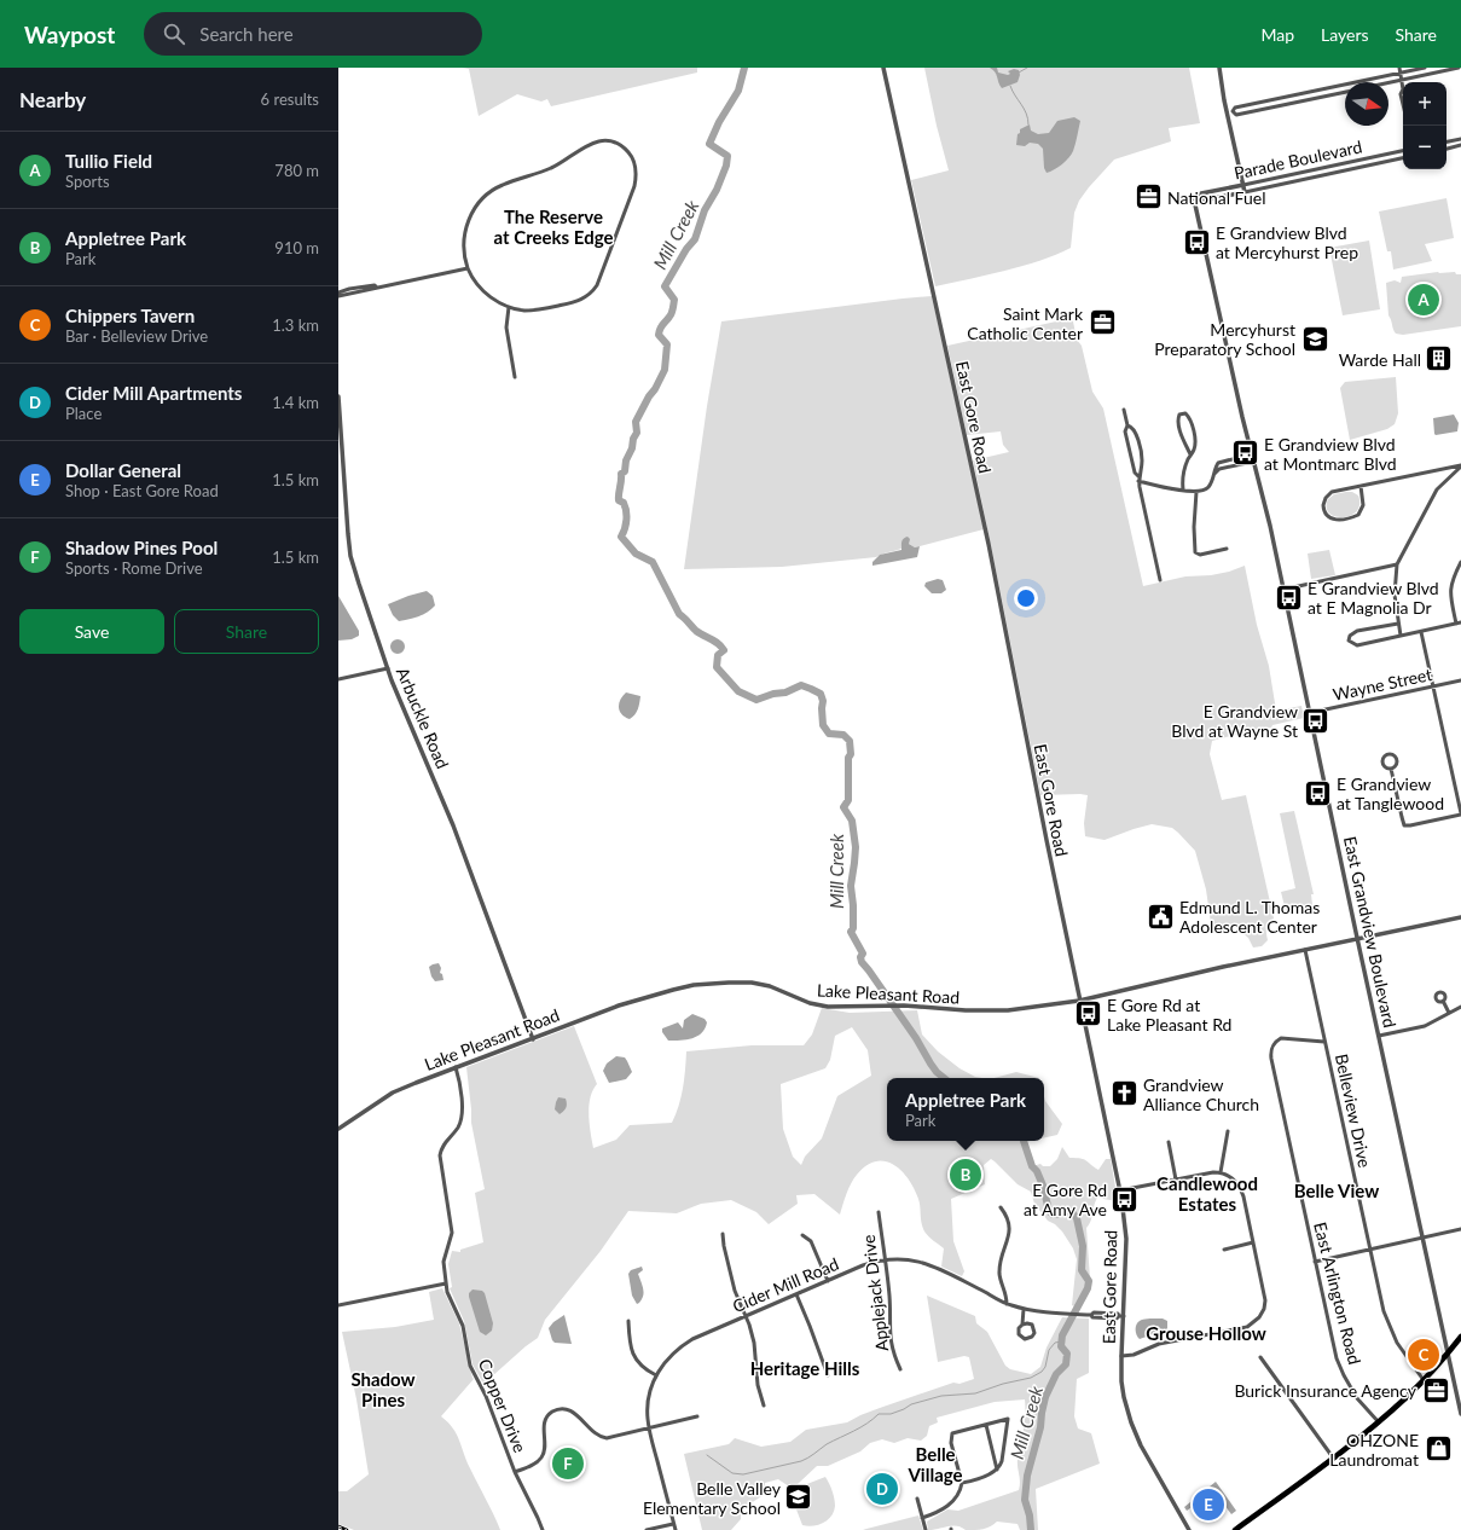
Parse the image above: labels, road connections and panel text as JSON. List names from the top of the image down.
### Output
{
  "streets": {
    "street": [
      "Parade Boulevard",
      "East Gore Road",
      "Wayne Street",
      "Arbuckle Road",
      "East Grandview Boulevard",
      "Lake Pleasant Road",
      "Belleview Drive",
      "Cider Mill Road",
      "Applejack Drive",
      "East Arlington Road",
      "Copper Drive"
    ]
  },
  "crossings": [
    ["Parade Boulevard", "East Grandview Boulevard"],
    ["East Gore Road", "Lake Pleasant Road"],
    ["East Gore Road", "Cider Mill Road"],
    ["Wayne Street", "East Grandview Boulevard"],
    ["Arbuckle Road", "Lake Pleasant Road"],
    ["East Grandview Boulevard", "Lake Pleasant Road"],
    ["Lake Pleasant Road", "Belleview Drive"],
    ["Lake Pleasant Road", "Copper Drive"],
    ["Belleview Drive", "East Arlington Road"],
    ["Cider Mill Road", "Applejack Drive"]
  ],
  "districts": [
    "The Reserve at Creeks Edge",
    "Candlewood Estates",
    "Belle View",
    "Grouse Hollow",
    "Heritage Hills",
    "Shadow Pines",
    "Belle Village"
  ],
  "water": ["Mill Creek"],
  "places": {
    "office": ["National Fuel", "Saint Mark Catholic Center", "Burick Insurance Agency"],
    "bus stop": [
      "E Grandview Blvd at Mercyhurst Prep",
      "E Grandview Blvd at Montmarc Blvd",
      "E Grandview Blvd at E Magnolia Dr",
      "E Grandview Blvd at Wayne St",
      "E Grandview at Tanglewood",
      "E Gore Rd at Lake Pleasant Rd",
      "E Gore Rd at Amy Ave"
    ],
    "school or university": ["Mercyhurst Preparatory School", "Belle Valley Elementary School"],
    "building": ["Warde Hall"],
    "public building": ["Edmund L. Thomas Adolescent Center"],
    "church": ["Grandview Alliance Church"],
    "shop": ["OHZONE Laundromat"]
  },
  "north": "right",
  "page": {
    "header": "Waypost",
    "search": "Search here",
    "nav": ["Map", "Layers", "Share"],
    "heading": ["Nearby", "6 results"],
    "map_buttons": ["+", "−"],
    "list": [
      {
        "mark": "A",
        "name": "Tullio Field",
        "note": "Sports",
        "value": "780 m"
      },
      {
        "mark": "B",
        "name": "Appletree Park",
        "note": "Park",
        "value": "910 m"
      },
      {
        "mark": "C",
        "name": "Chippers Tavern",
        "note": "Bar · Belleview Drive",
        "value": "1.3 km"
      },
      {
        "mark": "D",
        "name": "Cider Mill Apartments",
        "note": "Place",
        "value": "1.4 km"
      },
      {
        "mark": "E",
        "name": "Dollar General",
        "note": "Shop · East Gore Road",
        "value": "1.5 km"
      },
      {
        "mark": "F",
        "name": "Shadow Pines Pool",
        "note": "Sports · Rome Drive",
        "value": "1.5 km"
      }
    ],
    "pins": [
      "A",
      "B",
      "C",
      "F",
      "D",
      "E"
    ],
    "buttons": ["Save", "Share"],
    "popup": ["Appletree Park", "Park"]
  }
}
